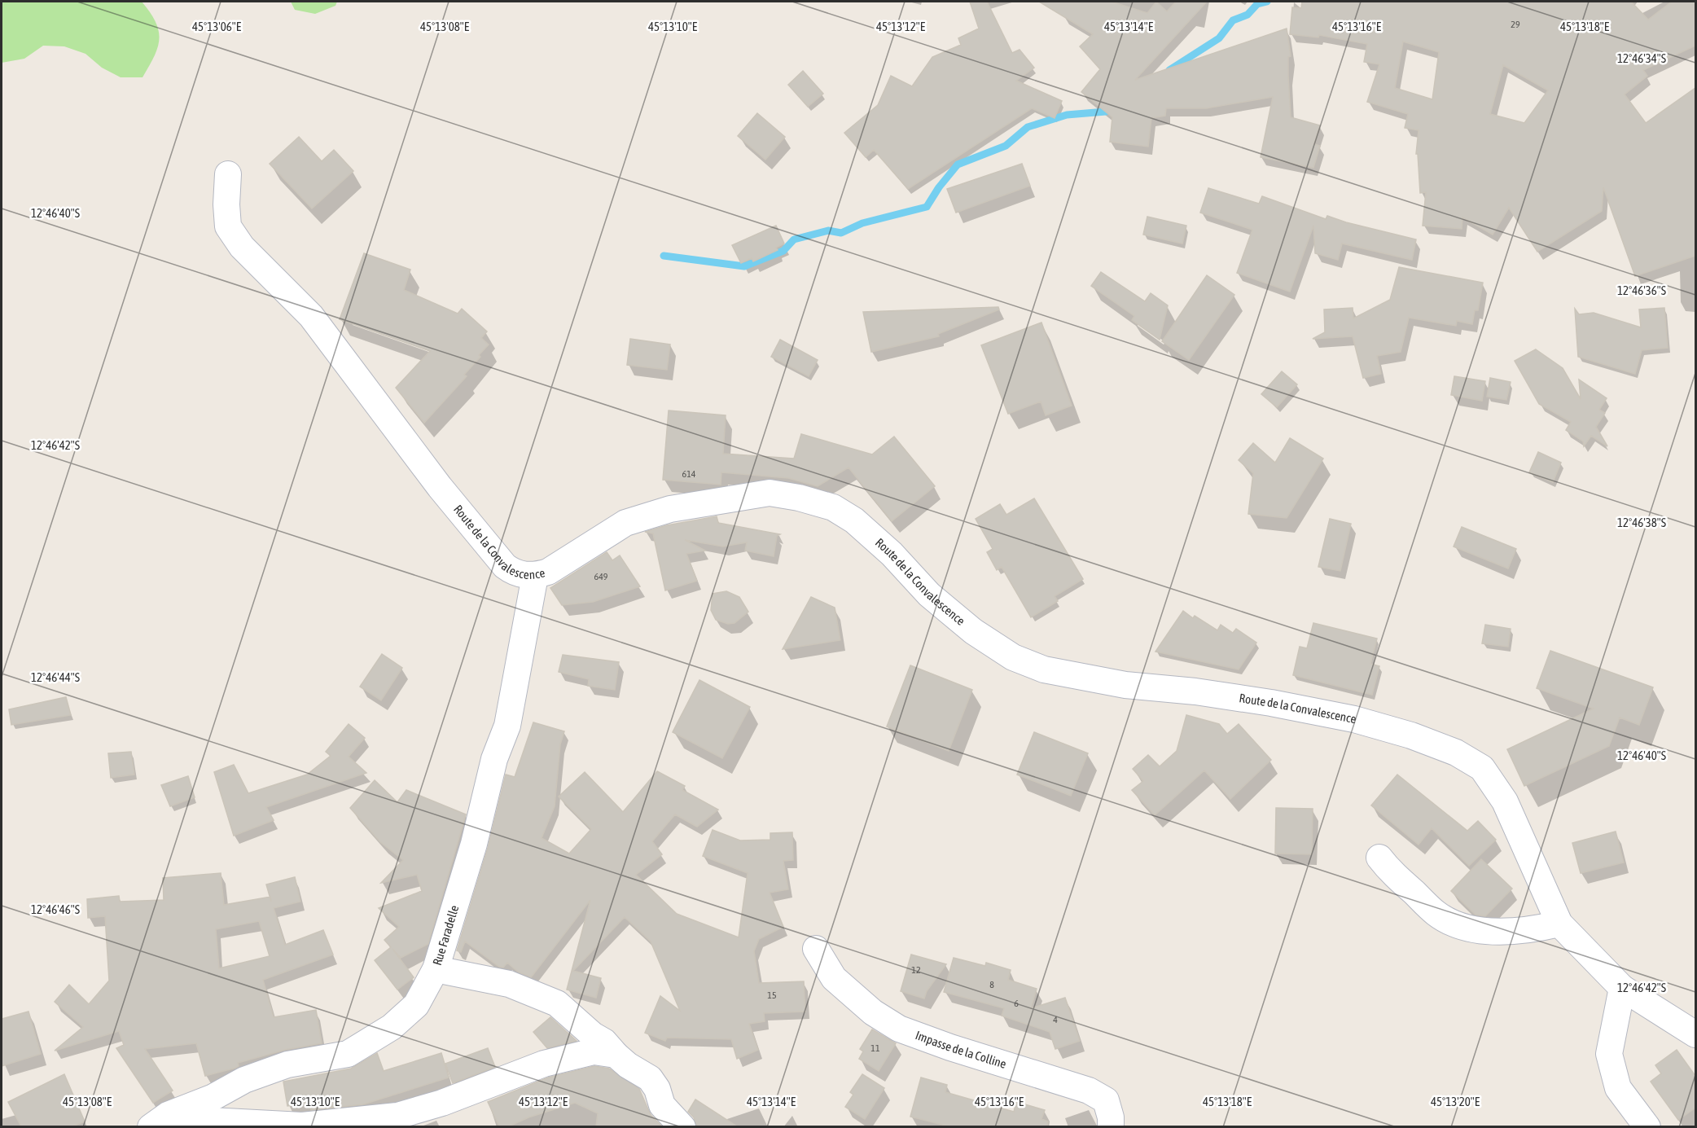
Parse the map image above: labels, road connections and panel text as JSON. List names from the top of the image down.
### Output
{
  "streets": {
    "street": ["Route de la Convalescence", "Rue Faradelle", "Impasse de la Colline"]
  },
  "crossings": [
    ["Route de la Convalescence", "Rue Faradelle"]
  ],
  "house_numbers": [
    "29",
    "614",
    "649",
    "12",
    "8",
    "15",
    "6",
    "4",
    "11"
  ],
  "coordinates": [
    "45°13'06\"E",
    "45°13'08\"E",
    "45°13'10\"E",
    "45°13'12\"E",
    "45°13'14\"E",
    "45°13'16\"E",
    "45°13'18\"E",
    "12°46'34\"S",
    "12°46'40\"S",
    "12°46'36\"S",
    "12°46'42\"S",
    "12°46'38\"S",
    "12°46'44\"S",
    "12°46'46\"S",
    "45°13'20\"E"
  ]
}
